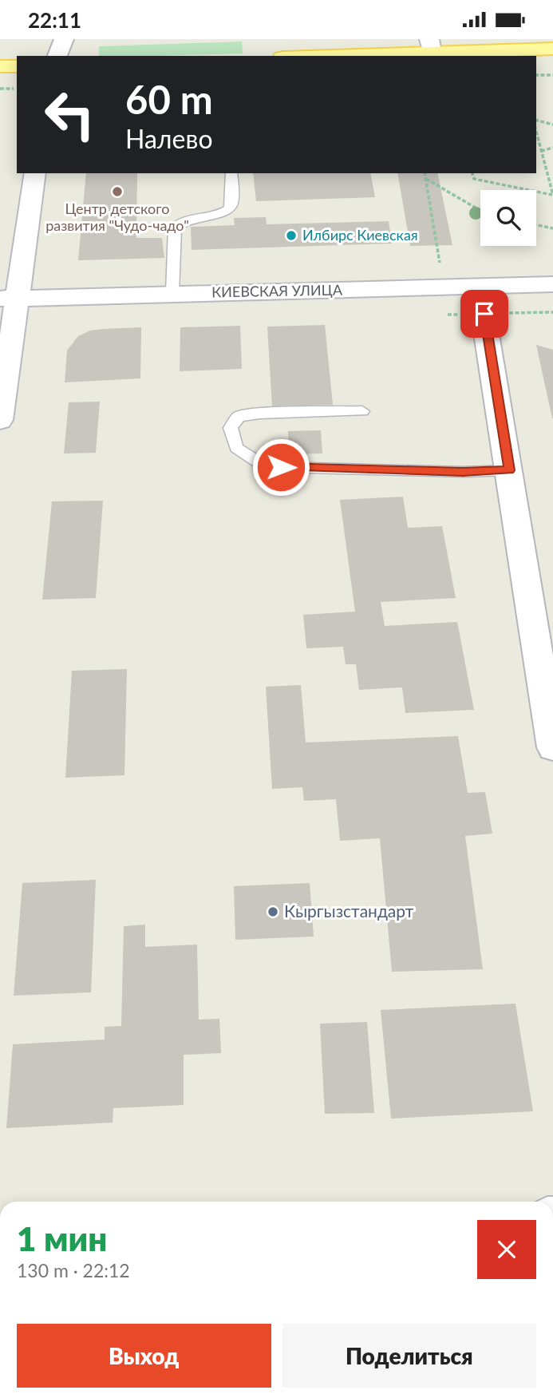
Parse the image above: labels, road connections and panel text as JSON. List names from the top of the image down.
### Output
{
  "streets": {
    "street": ["КИЕВСКАЯ УЛИЦА"]
  },
  "places": ["Центр детского развития \"Чудо-чадо\"", "Илбирс Киевская", "Кыргызстандарт"],
  "page": {
    "status": "22:11",
    "turn": ["60 m", "Налево"],
    "heading": ["1 мин", "130 m · 22:12"],
    "buttons": ["Выход", "Поделиться"]
  }
}
